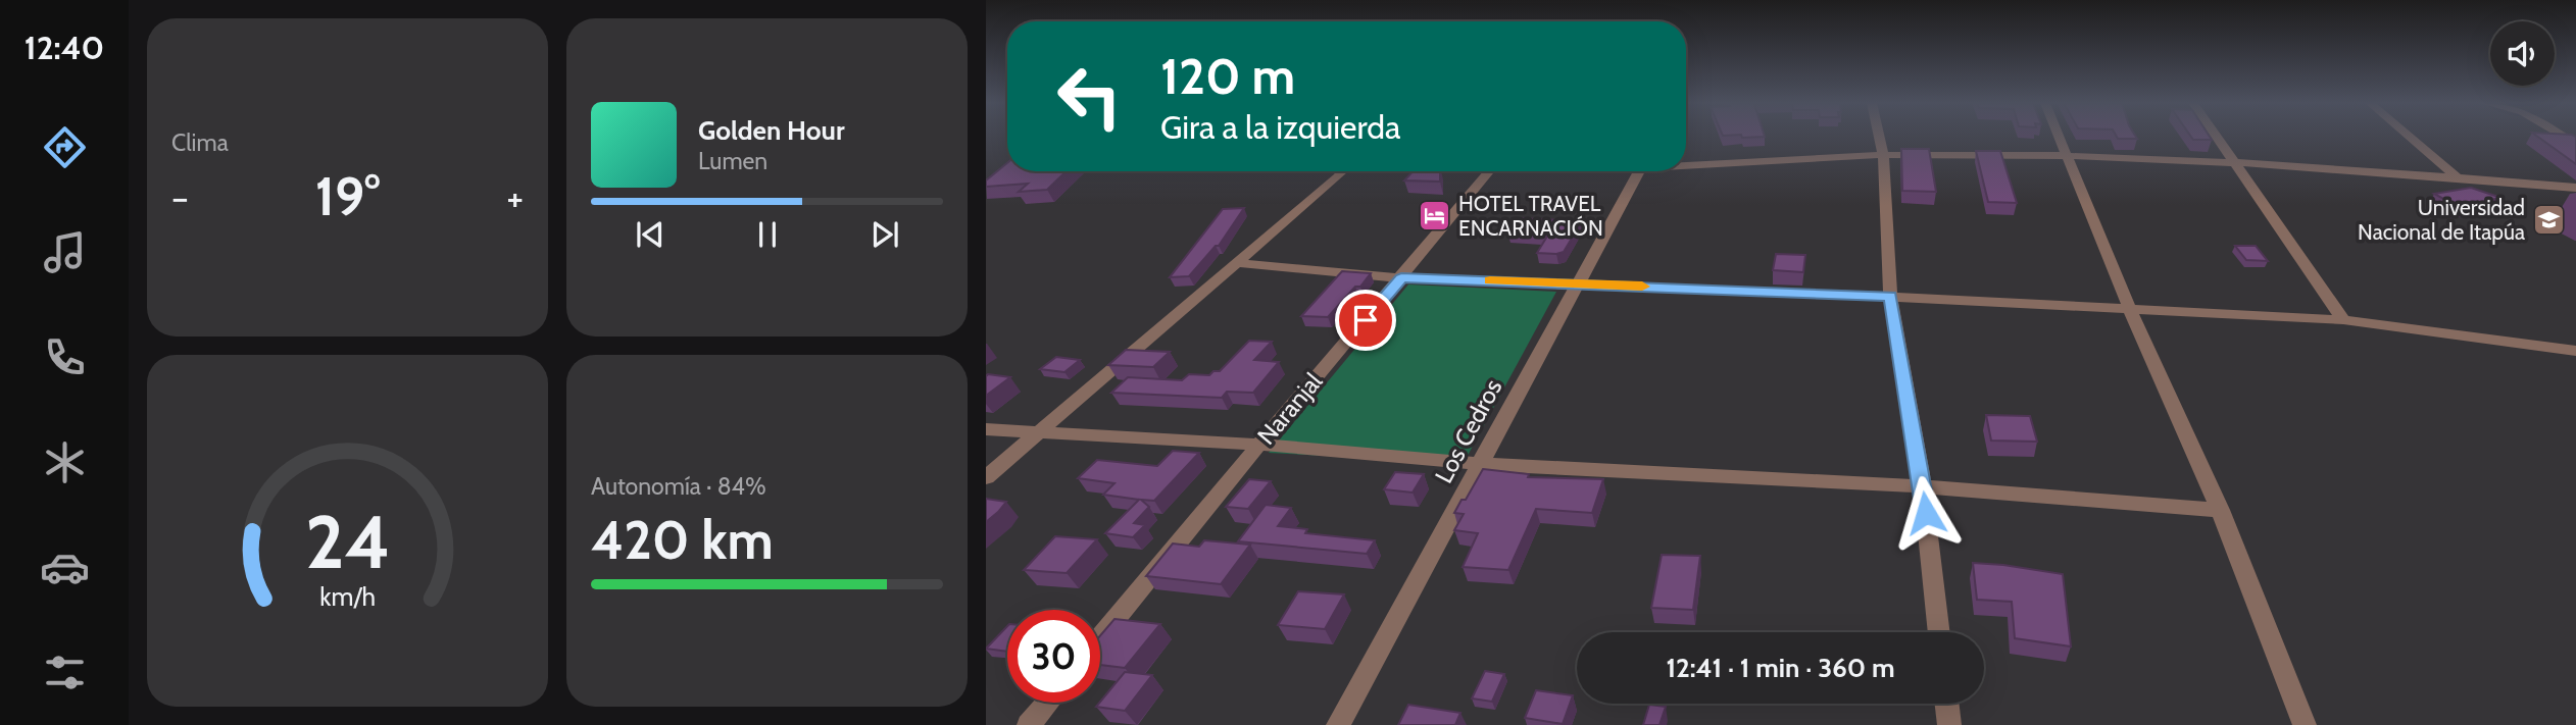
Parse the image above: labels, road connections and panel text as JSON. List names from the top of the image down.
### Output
{
  "streets": {
    "street": ["Naranjal", "Los Cedros"]
  },
  "places": {
    "hotel": ["HOTEL TRAVEL ENCARNACIÓN"],
    "school or university": ["Universidad Nacional de Itapúa"]
  },
  "page": {
    "tabs": "12:40",
    "tile": [
      "Clima",
      ["Autonomía · 84%", "420 km"]
    ],
    "turn": ["120 m", "Gira a la izquierda"],
    "song": ["Golden Hour", "Lumen"],
    "heat": ["−", "19°", "+"],
    "limit": "30",
    "trip": "12:41 · 1 min · 360 m",
    "gauge": ["24", "km/h"]
  }
}
